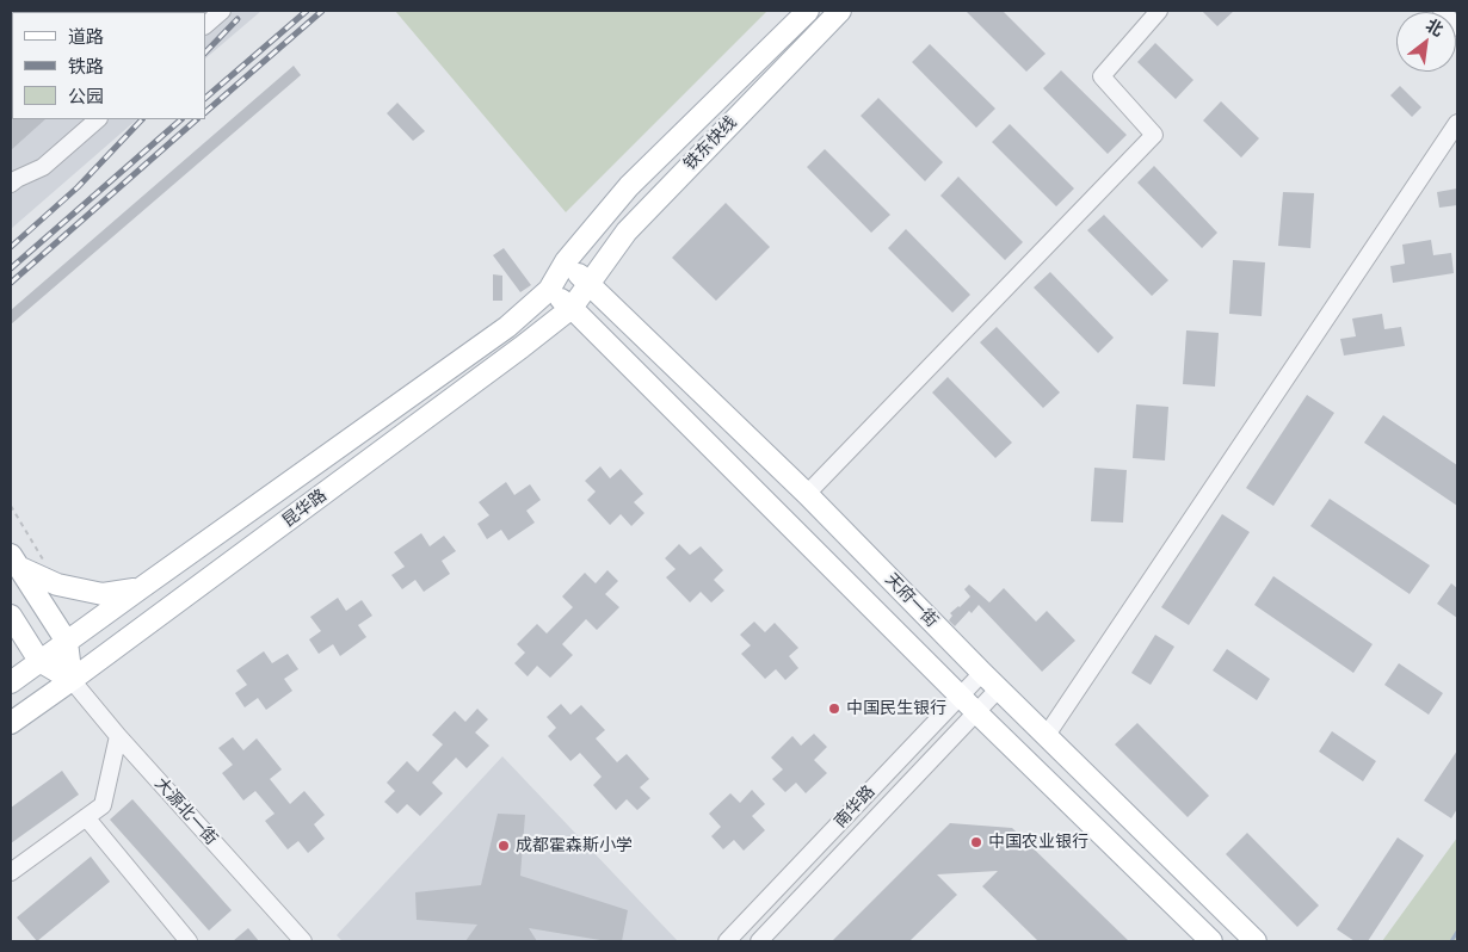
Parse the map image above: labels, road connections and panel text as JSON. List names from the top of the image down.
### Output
{
  "streets": {
    "main road": ["铁东快线", "昆华路", "天府一街"],
    "street": ["南华路", "大源北一街"]
  },
  "crossings": [
    ["铁东快线", "昆华路"],
    ["铁东快线", "天府一街"],
    ["昆华路", "天府一街"],
    ["昆华路", "大源北一街"],
    ["天府一街", "南华路"]
  ],
  "places": ["中国民生银行", "中国农业银行", "成都霍森斯小学"],
  "legend": ["道路", "铁路", "公园"],
  "north": "top right"
}
